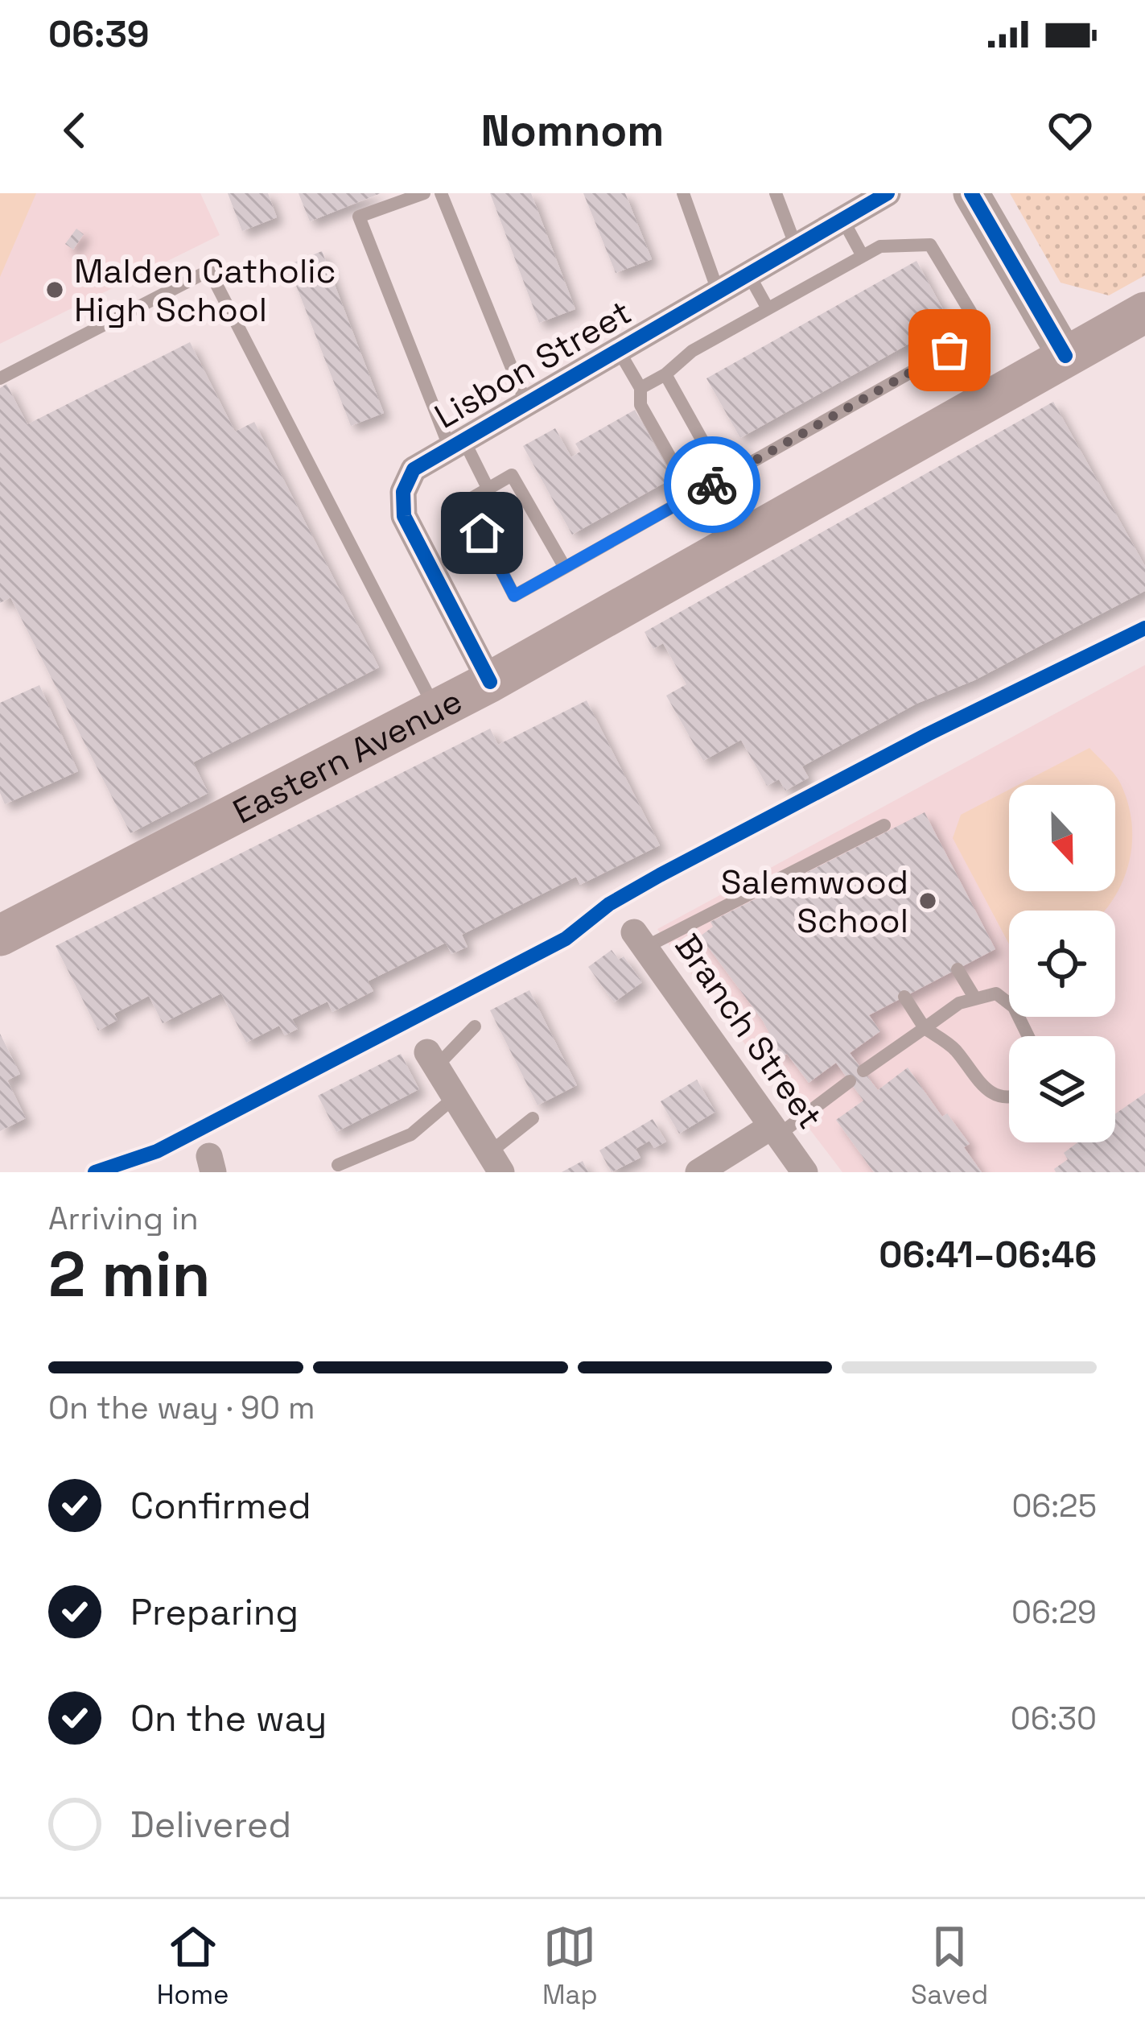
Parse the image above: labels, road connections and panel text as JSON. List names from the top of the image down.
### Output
{
  "streets": {
    "main road": ["Eastern Avenue"],
    "street": ["Lisbon Street", "Branch Street"]
  },
  "crossings": [
    ["Lisbon Street", "Eastern Avenue"]
  ],
  "places": ["Malden Catholic High School", "Salemwood School"],
  "north": "bottom",
  "page": {
    "status": "06:39",
    "header": "Nomnom",
    "heading": ["2 min", "Arriving in", "06:41–06:46"],
    "bar": "On the way · 90 m",
    "list": [
      ["Confirmed", "06:25"],
      ["Preparing", "06:29"],
      ["On the way", "06:30"],
      "Delivered"
    ],
    "tabs": ["Home", "Map", "Saved"]
  }
}
